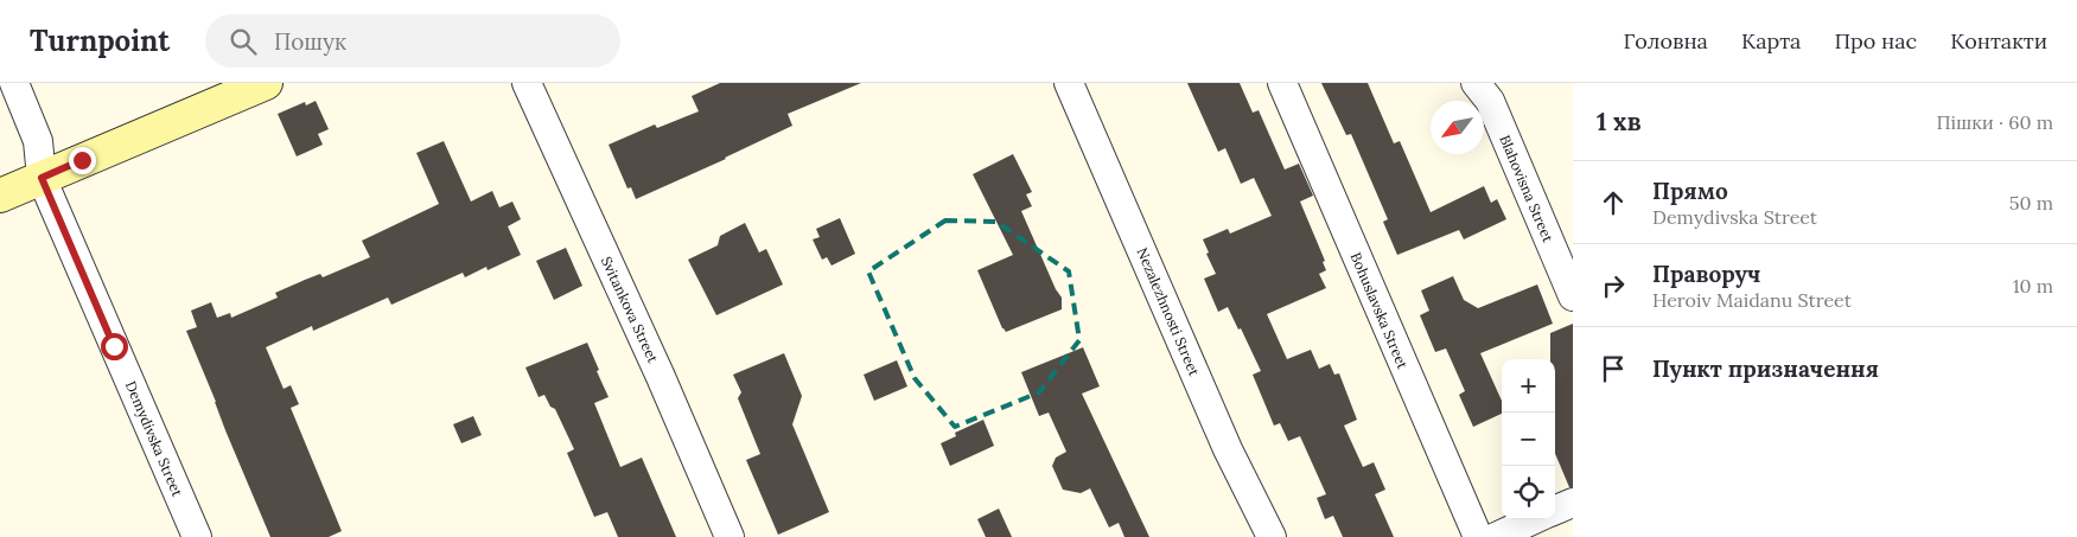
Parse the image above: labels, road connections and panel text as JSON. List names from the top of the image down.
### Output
{
  "streets": {
    "street": [
      "Blahovisna Street",
      "Svitankova Street",
      "Bohuslavska Street",
      "Nezalezhnosti Street",
      "Demydivska Street"
    ]
  },
  "north": "bottom left",
  "page": {
    "header": "Turnpoint",
    "search": "Пошук",
    "nav": [
      "Головна",
      "Карта",
      "Про нас",
      "Контакти"
    ],
    "heading": ["1 хв", "Пішки · 60 m"],
    "list": [
      ["Прямо", "Demydivska Street", "50 m"],
      ["Праворуч", "Heroiv Maidanu Street", "10 m"],
      "Пункт призначення"
    ],
    "map_buttons": ["+", "−"]
  }
}
